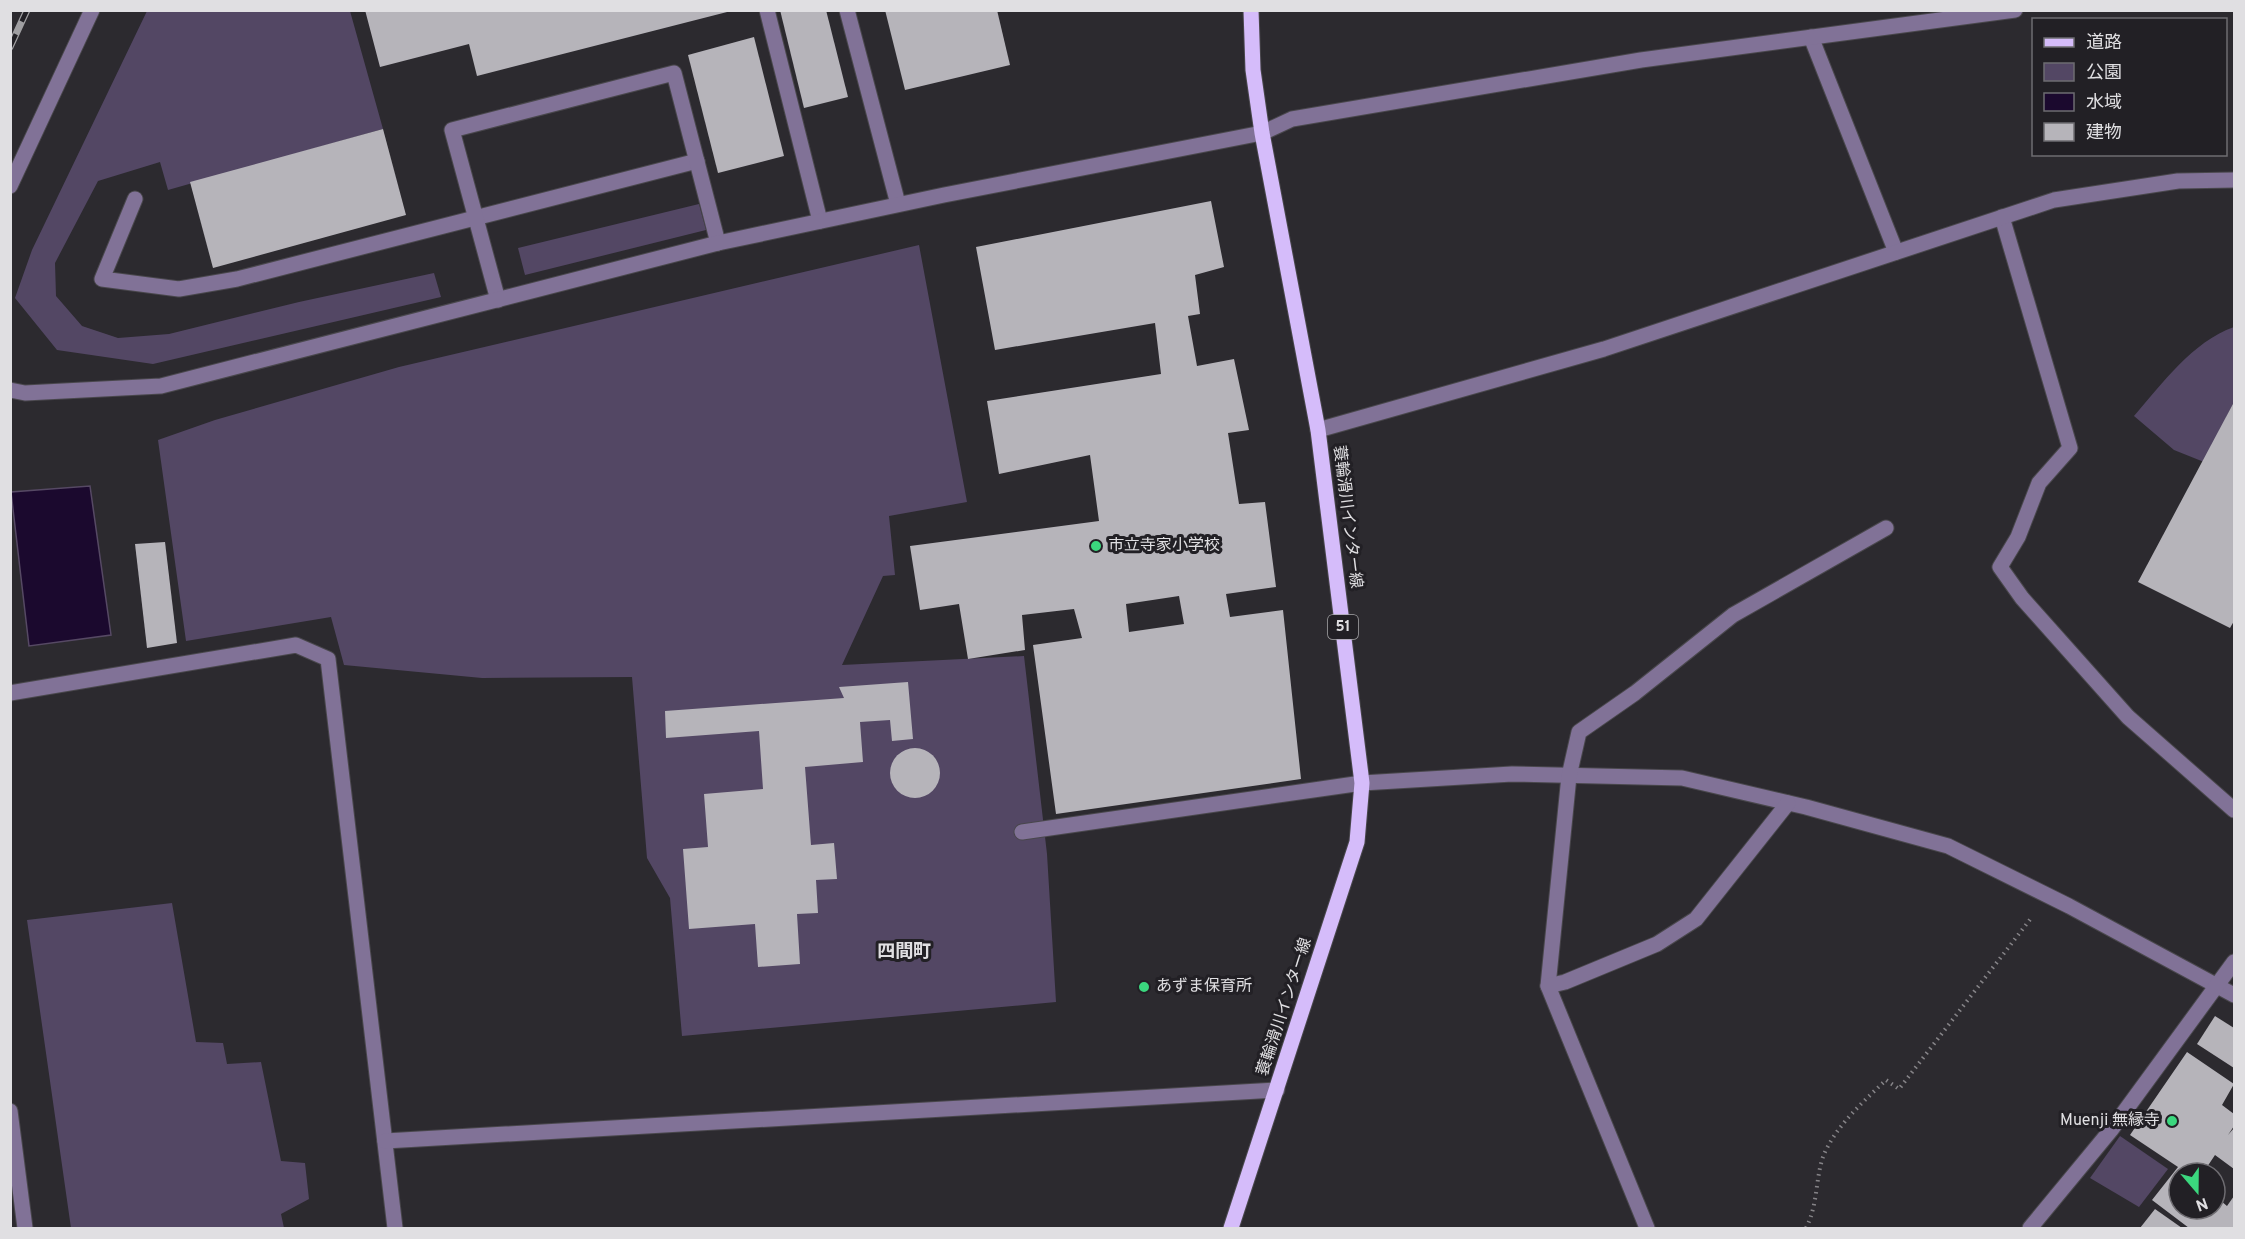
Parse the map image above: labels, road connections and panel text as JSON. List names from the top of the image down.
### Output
{
  "streets": {
    "main road": ["蓑輪滑川インター線", "51"]
  },
  "districts": ["四間町"],
  "places": ["市立寺家小学校", "あずま保育所", "Muenji 無縁寺"],
  "legend": [
    "道路",
    "公園",
    "水域",
    "建物"
  ],
  "north": "bottom"
}
